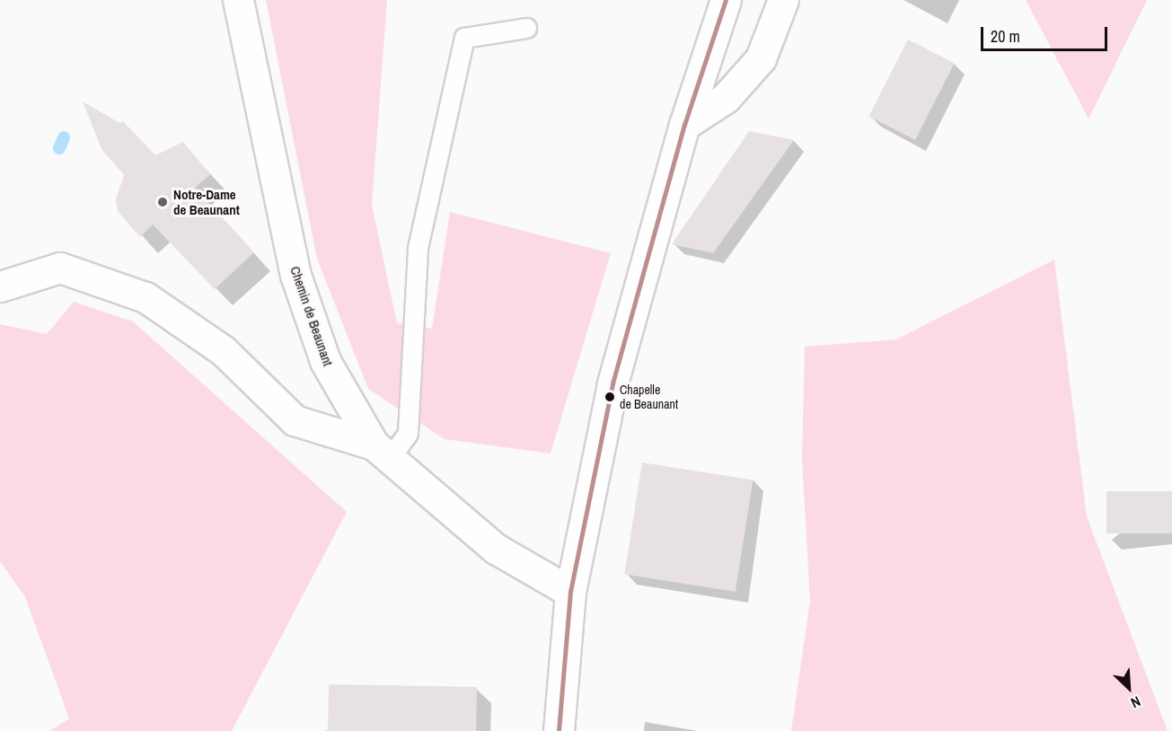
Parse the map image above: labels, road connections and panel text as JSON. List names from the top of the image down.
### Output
{
  "streets": {
    "street": ["Chemin de Beaunant"]
  },
  "places": ["Notre-Dame de Beaunant", "Chapelle de Beaunant"],
  "scale_bar": "20 m",
  "north": "bottom right"
}
